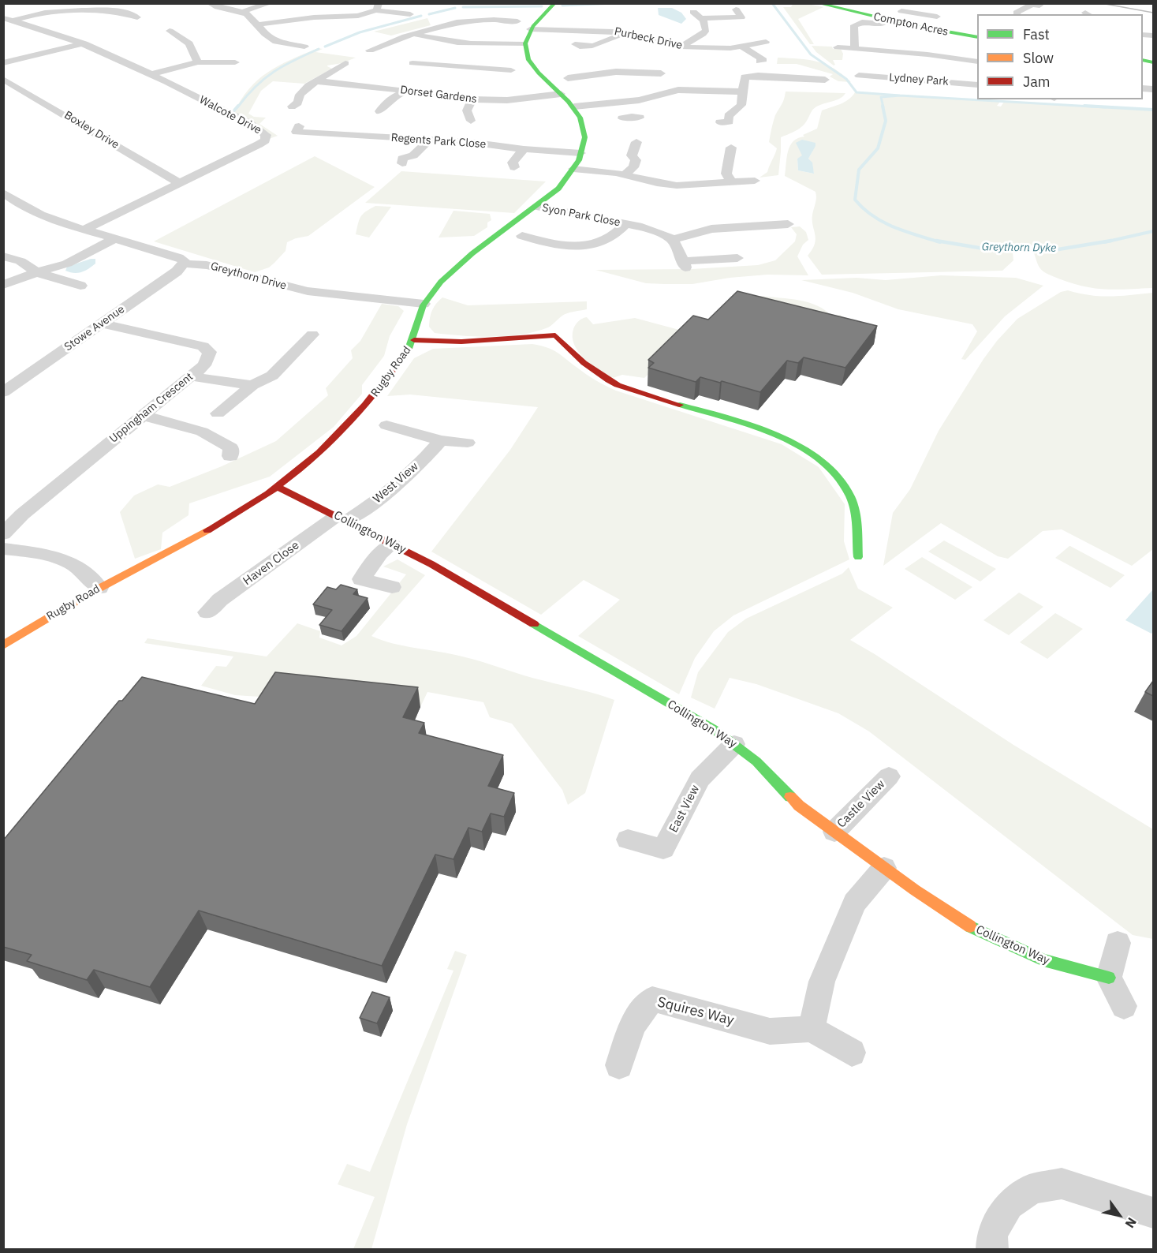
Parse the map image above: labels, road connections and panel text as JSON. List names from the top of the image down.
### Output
{
  "streets": {
    "street": [
      "Compton Acres",
      "Purbeck Drive",
      "Lydney Park",
      "Dorset Gardens",
      "Walcote Drive",
      "Boxley Drive",
      "Regents Park Close",
      "Syon Park Close",
      "Greythorn Drive",
      "Stowe Avenue",
      "Rugby Road",
      "Uppingham Crescent",
      "West View",
      "Collington Way",
      "Haven Close",
      "Castle View",
      "East View",
      "Squires Way"
    ]
  },
  "crossings": [
    ["Dorset Gardens", "Rugby Road"],
    ["Walcote Drive", "Boxley Drive"],
    ["Walcote Drive", "Greythorn Drive"],
    ["Regents Park Close", "Rugby Road"],
    ["Syon Park Close", "Rugby Road"],
    ["Greythorn Drive", "Stowe Avenue"],
    ["Greythorn Drive", "Rugby Road"],
    ["Stowe Avenue", "Uppingham Crescent"],
    ["Rugby Road", "Collington Way"],
    ["West View", "Collington Way"],
    ["West View", "Haven Close"],
    ["Collington Way", "Haven Close"],
    ["Collington Way", "Castle View"],
    ["Collington Way", "East View"]
  ],
  "water": ["Greythorn Dyke"],
  "legend": ["Fast", "Slow", "Jam"],
  "north": "bottom right"
}
